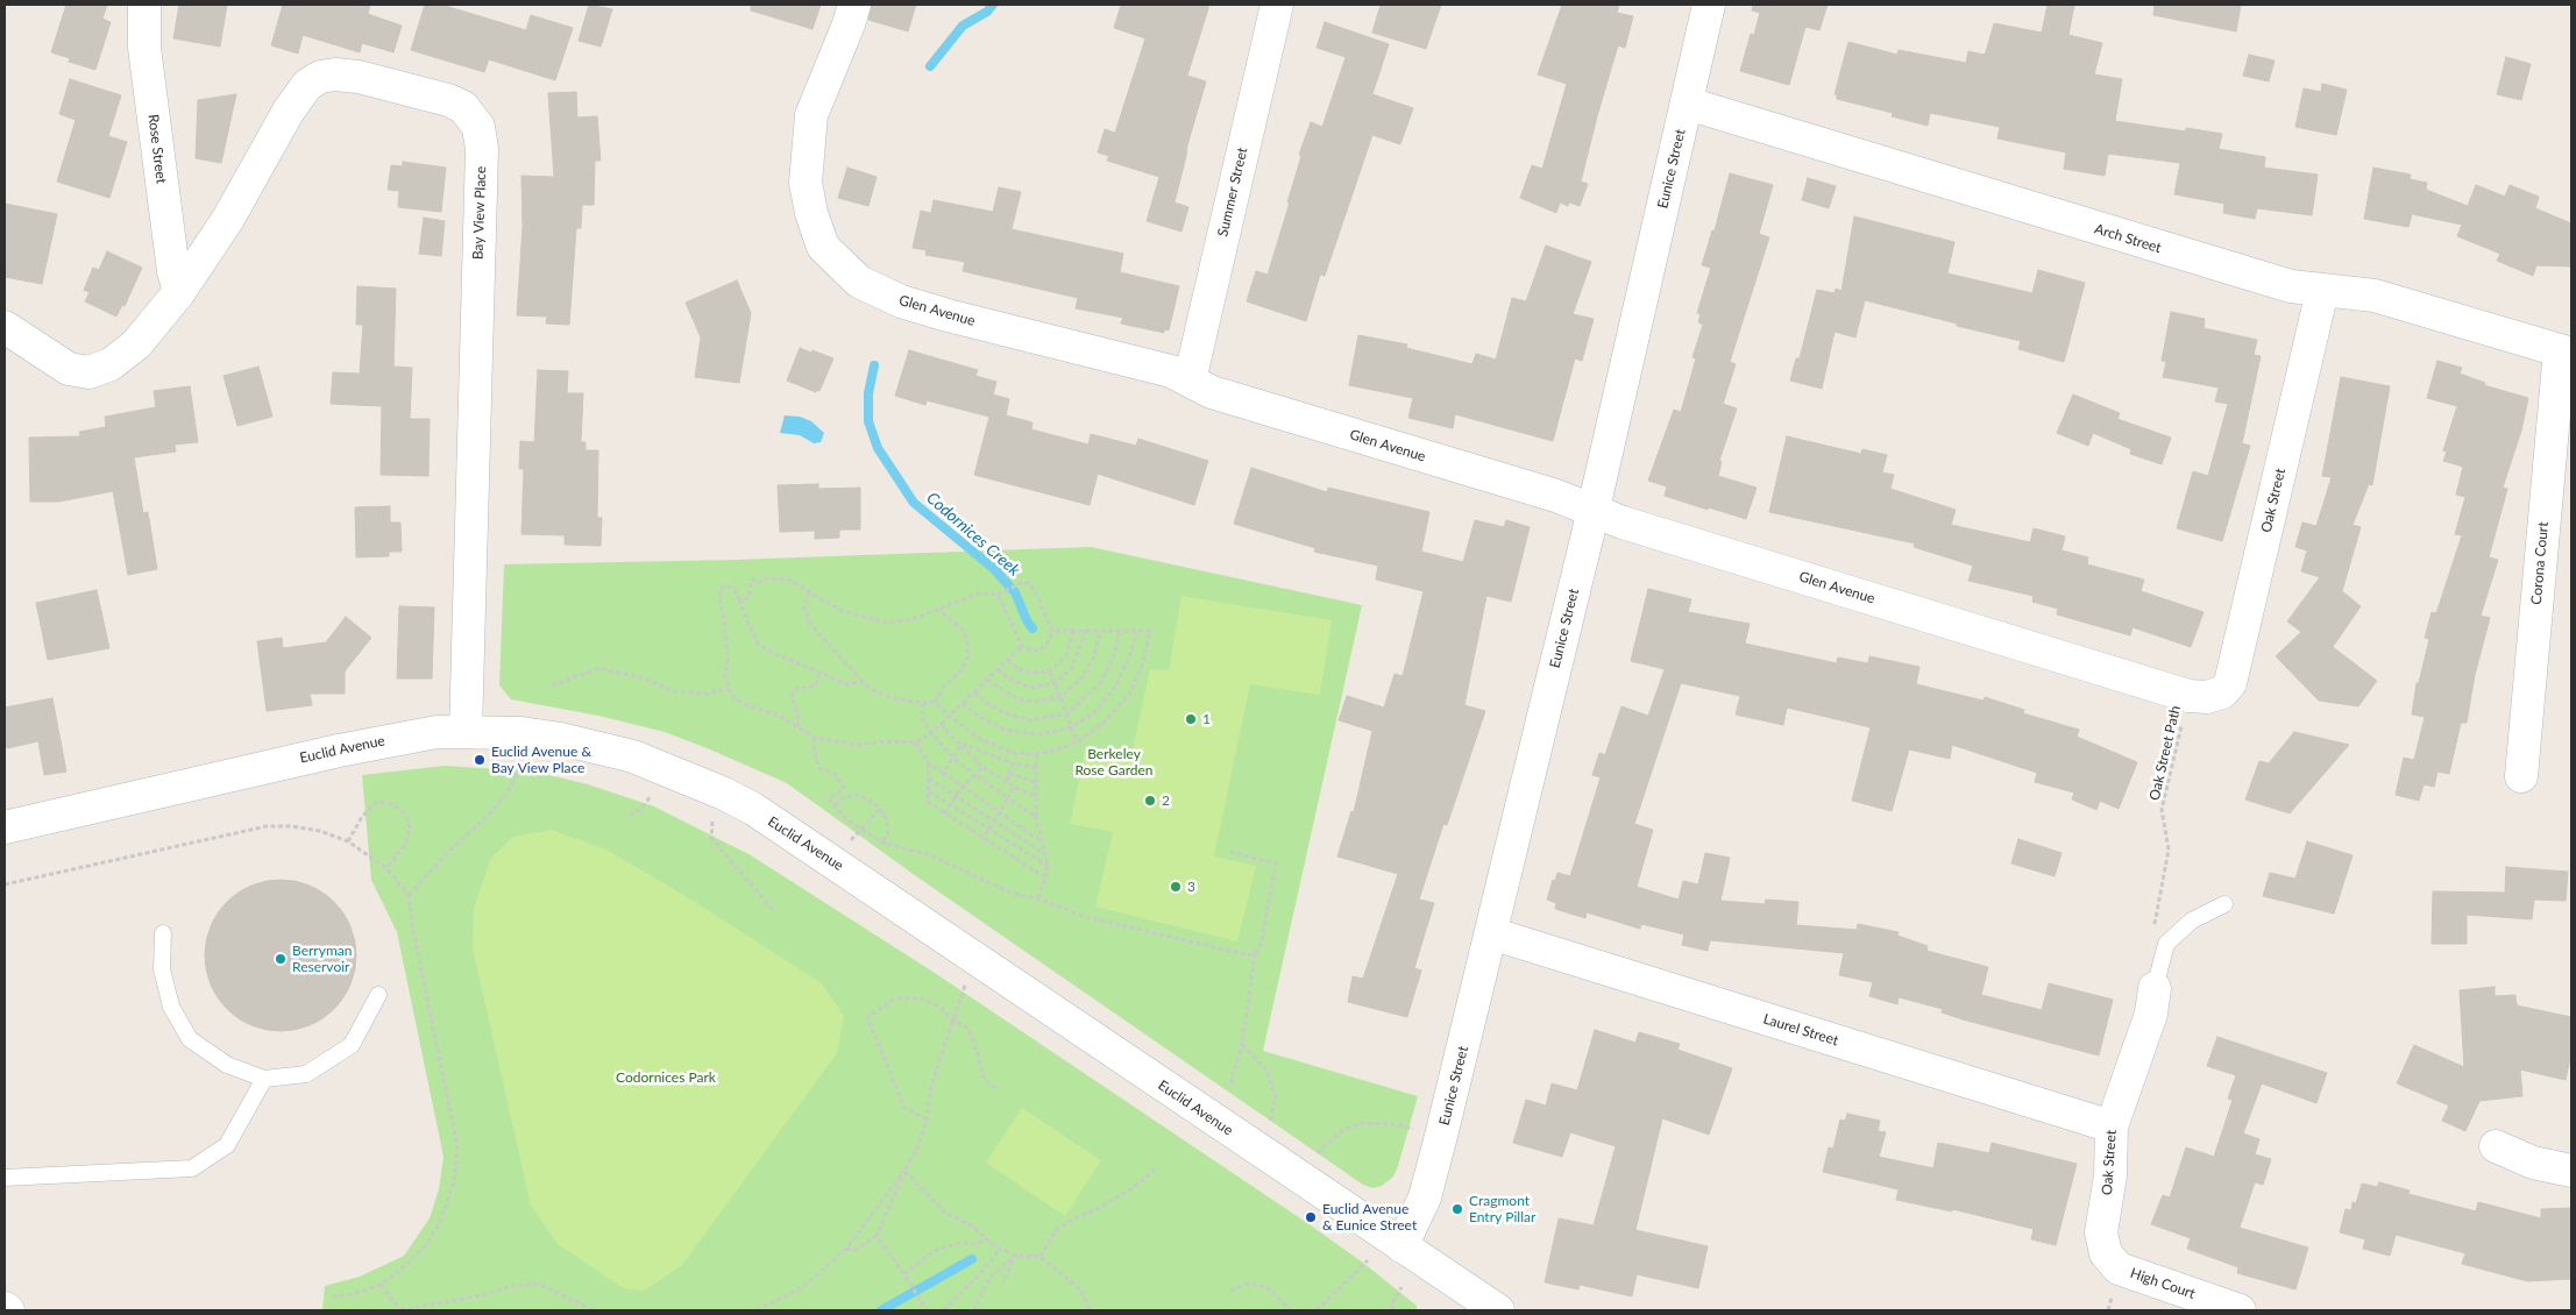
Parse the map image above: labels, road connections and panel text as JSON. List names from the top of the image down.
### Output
{
  "streets": {
    "street": [
      "Rose Street",
      "Eunice Street",
      "Summer Street",
      "Bay View Place",
      "Arch Street",
      "Glen Avenue",
      "Oak Street",
      "Corona Court",
      "Euclid Avenue",
      "Laurel Street",
      "High Court"
    ],
    "path": ["Oak Street Path"]
  },
  "crossings": [
    ["Rose Street", "Bay View Place"],
    ["Eunice Street", "Arch Street"],
    ["Eunice Street", "Glen Avenue"],
    ["Eunice Street", "Euclid Avenue"],
    ["Eunice Street", "Laurel Street"],
    ["Summer Street", "Glen Avenue"],
    ["Bay View Place", "Euclid Avenue"],
    ["Arch Street", "Oak Street"],
    ["Arch Street", "Corona Court"],
    ["Glen Avenue", "Oak Street"],
    ["Glen Avenue", "Oak Street Path"],
    ["Oak Street", "Oak Street Path"],
    ["Oak Street", "Laurel Street"],
    ["Oak Street", "High Court"]
  ],
  "water": ["Codornices Creek"],
  "parks": ["Berkeley Rose Garden", "Codornices Park"],
  "places": [
    "1",
    "Euclid Avenue & Bay View Place",
    "2",
    "3",
    "Berryman Reservoir",
    "Cragmont Entry Pillar",
    "Euclid Avenue & Eunice Street"
  ]
}
